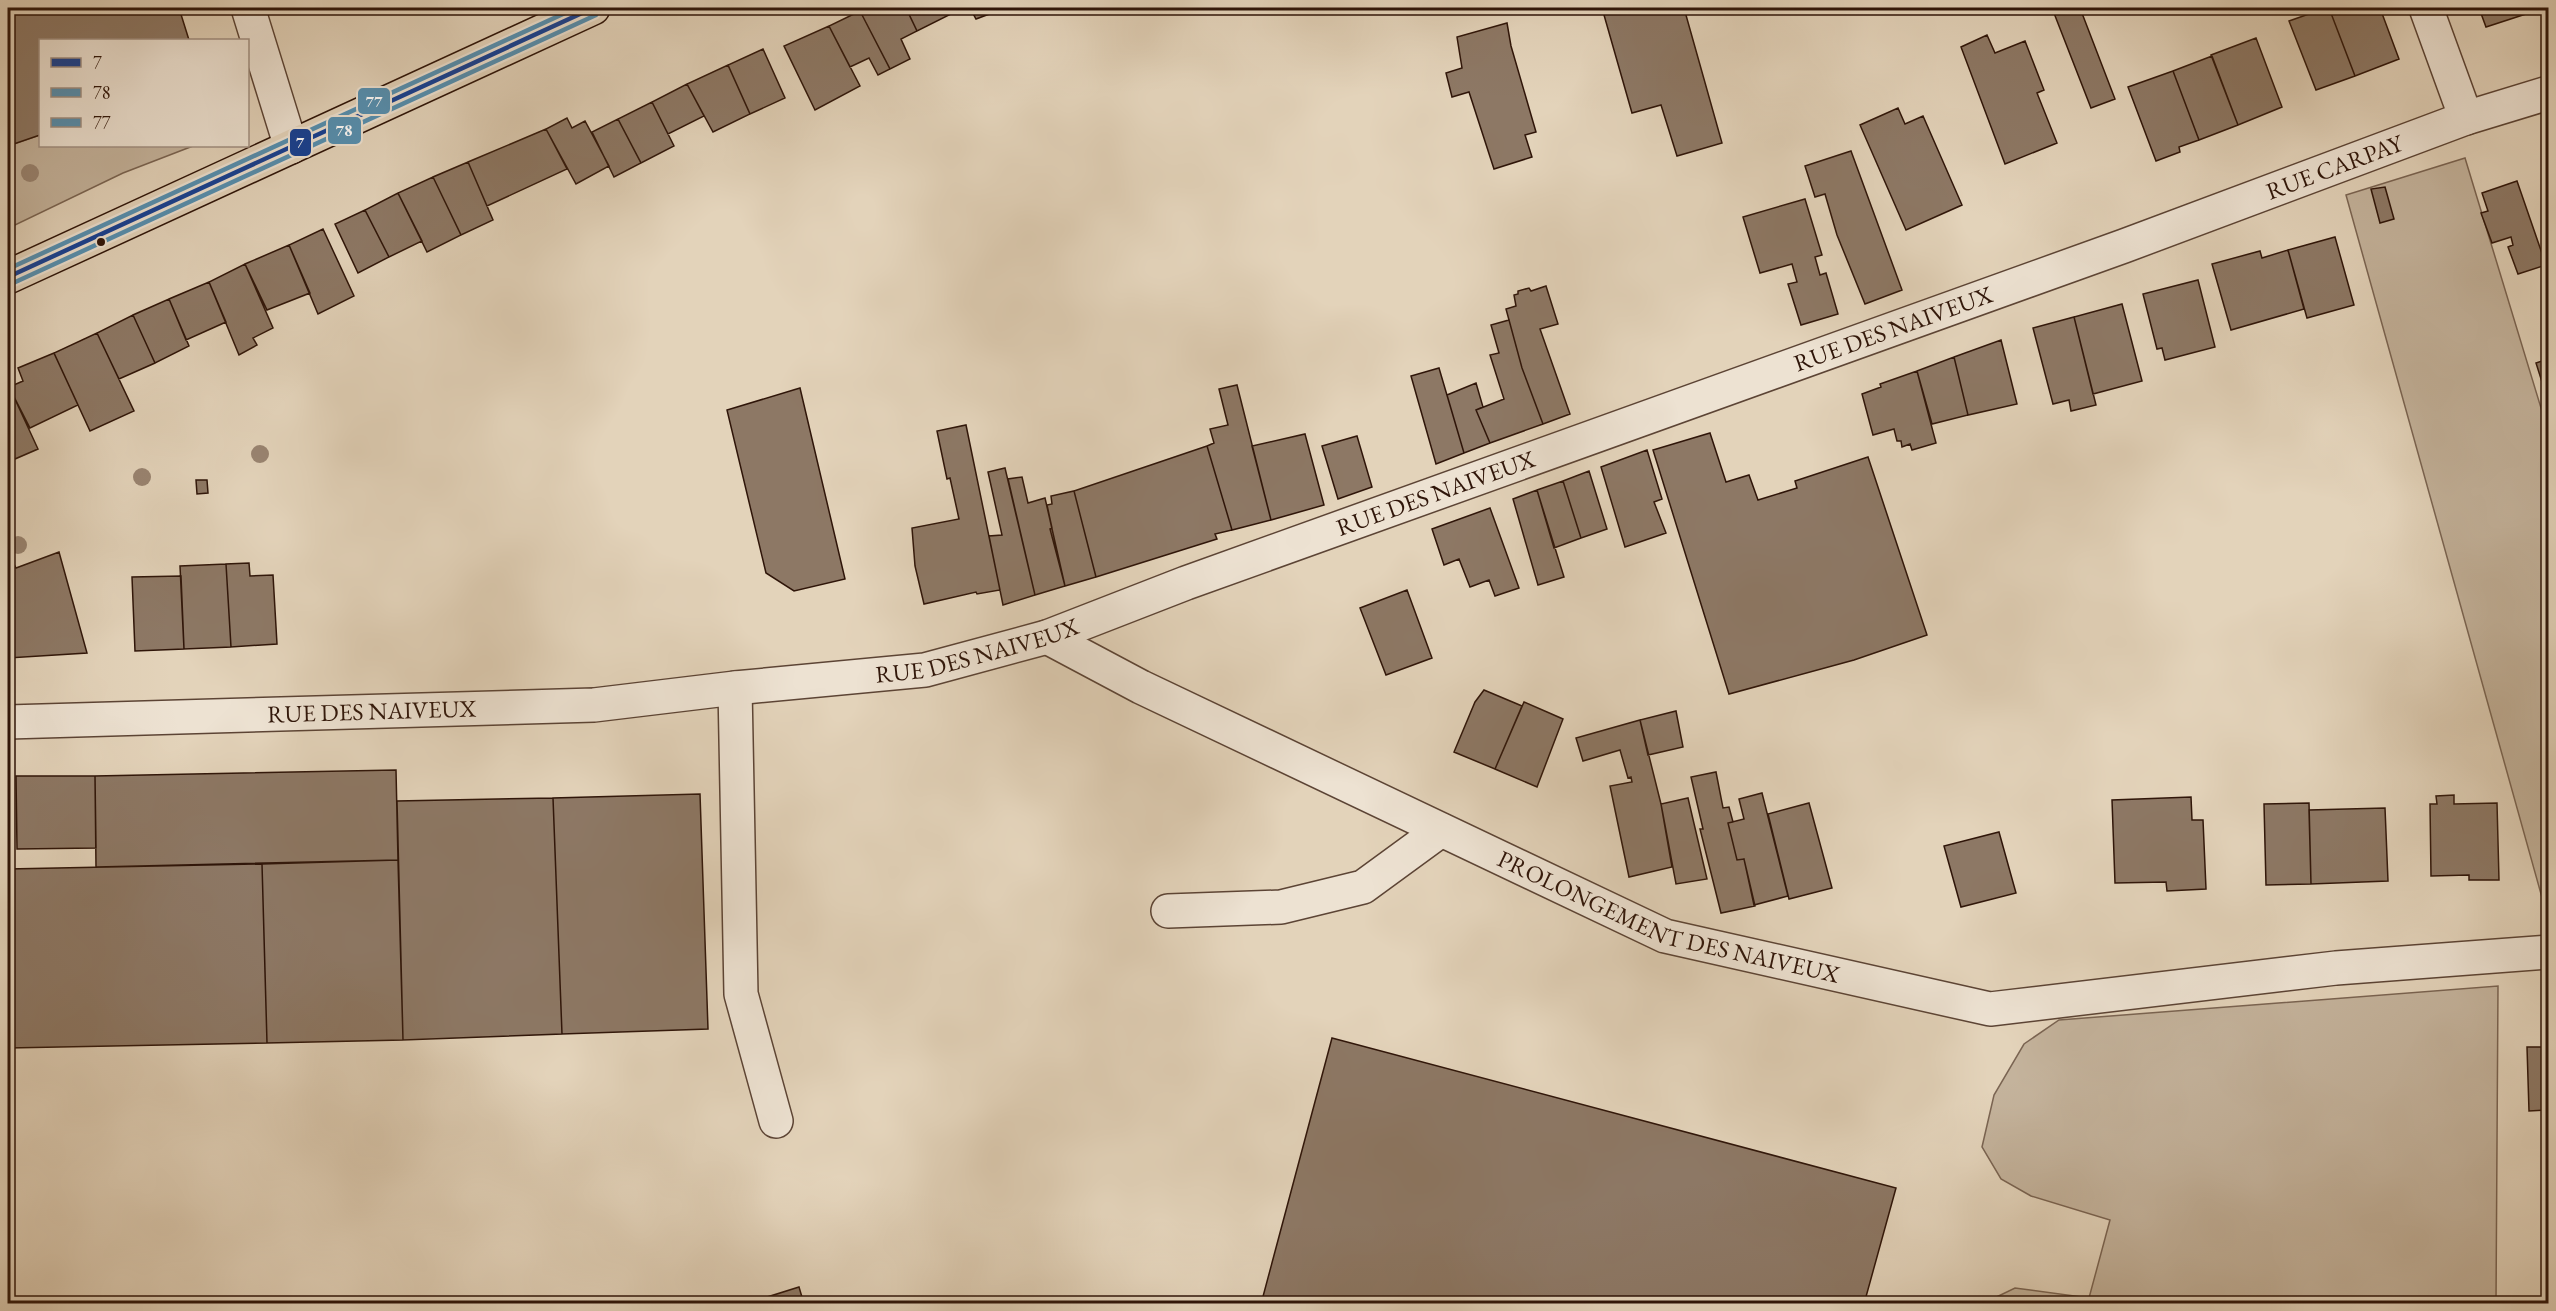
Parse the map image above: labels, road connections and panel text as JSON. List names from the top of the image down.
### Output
{
  "streets": {
    "street": ["RUE CARPAY", "RUE DES NAIVEUX", "PROLONGEMENT DES NAIVEUX"]
  },
  "crossings": [
    ["RUE CARPAY", "RUE DES NAIVEUX"],
    ["RUE DES NAIVEUX", "PROLONGEMENT DES NAIVEUX"]
  ],
  "lines": ["transit line 7", "transit line 77", "transit line 78"],
  "legend": ["7", "78", "77"]
}
